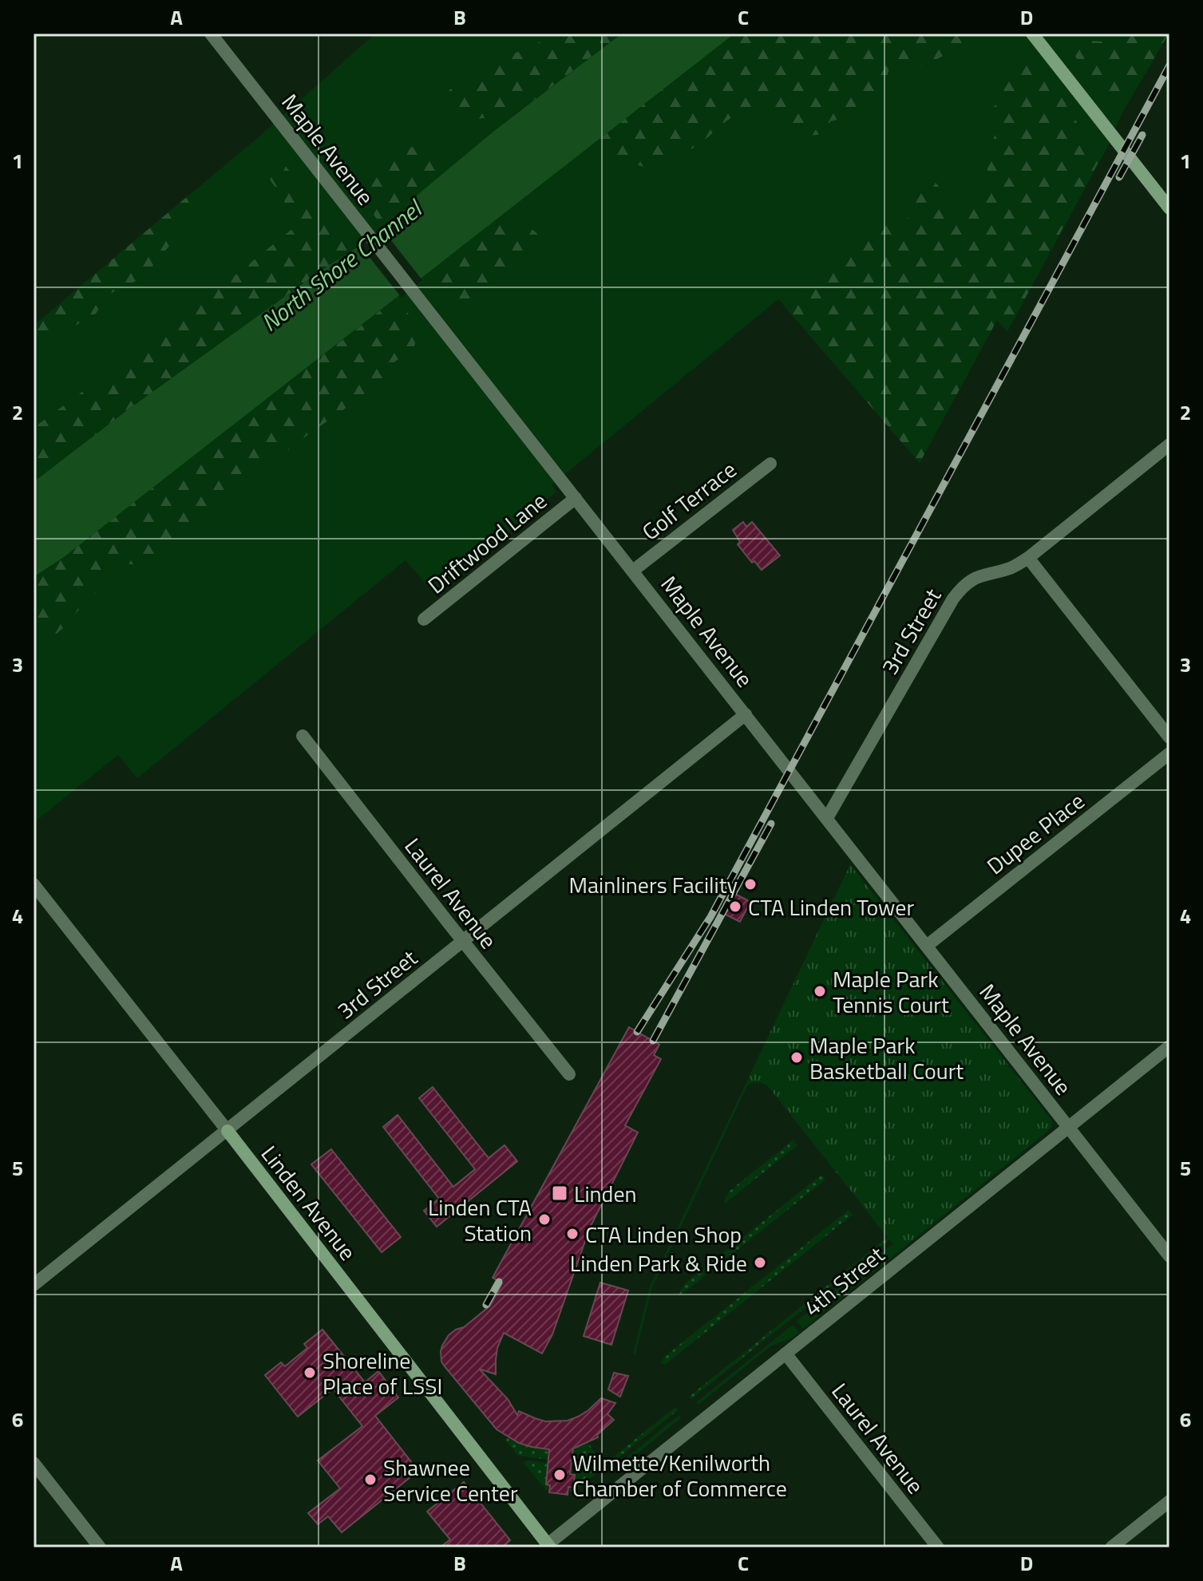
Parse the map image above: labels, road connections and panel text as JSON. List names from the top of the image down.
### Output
{
  "streets": {
    "street": [
      "Maple Avenue",
      "Golf Terrace",
      "Driftwood Lane",
      "3rd Street",
      "Dupee Place",
      "Laurel Avenue",
      "Linden Avenue",
      "4th Street"
    ]
  },
  "crossings": [
    ["Maple Avenue", "Golf Terrace"],
    ["Maple Avenue", "Driftwood Lane"],
    ["Maple Avenue", "3rd Street"],
    ["Maple Avenue", "Dupee Place"],
    ["Maple Avenue", "4th Street"],
    ["3rd Street", "Laurel Avenue"],
    ["3rd Street", "Linden Avenue"],
    ["Laurel Avenue", "4th Street"],
    ["Linden Avenue", "4th Street"]
  ],
  "water": ["North Shore Channel"],
  "places": {
    "other": [
      "Mainliners Facility",
      "CTA Linden Tower",
      "Maple Park Tennis Court",
      "Maple Park Basketball Court",
      "Linden CTA Station",
      "CTA Linden Shop",
      "Linden Park & Ride",
      "Shoreline Place of LSSI",
      "Wilmette/Kenilworth Chamber of Commerce",
      "Shawnee Service Center"
    ],
    "transit": ["Linden"]
  },
  "grid": {
    "columns": [
      "A",
      "B",
      "C",
      "D"
    ],
    "rows": [
      "1",
      "2",
      "3",
      "4",
      "5",
      "6"
    ]
  }
}
